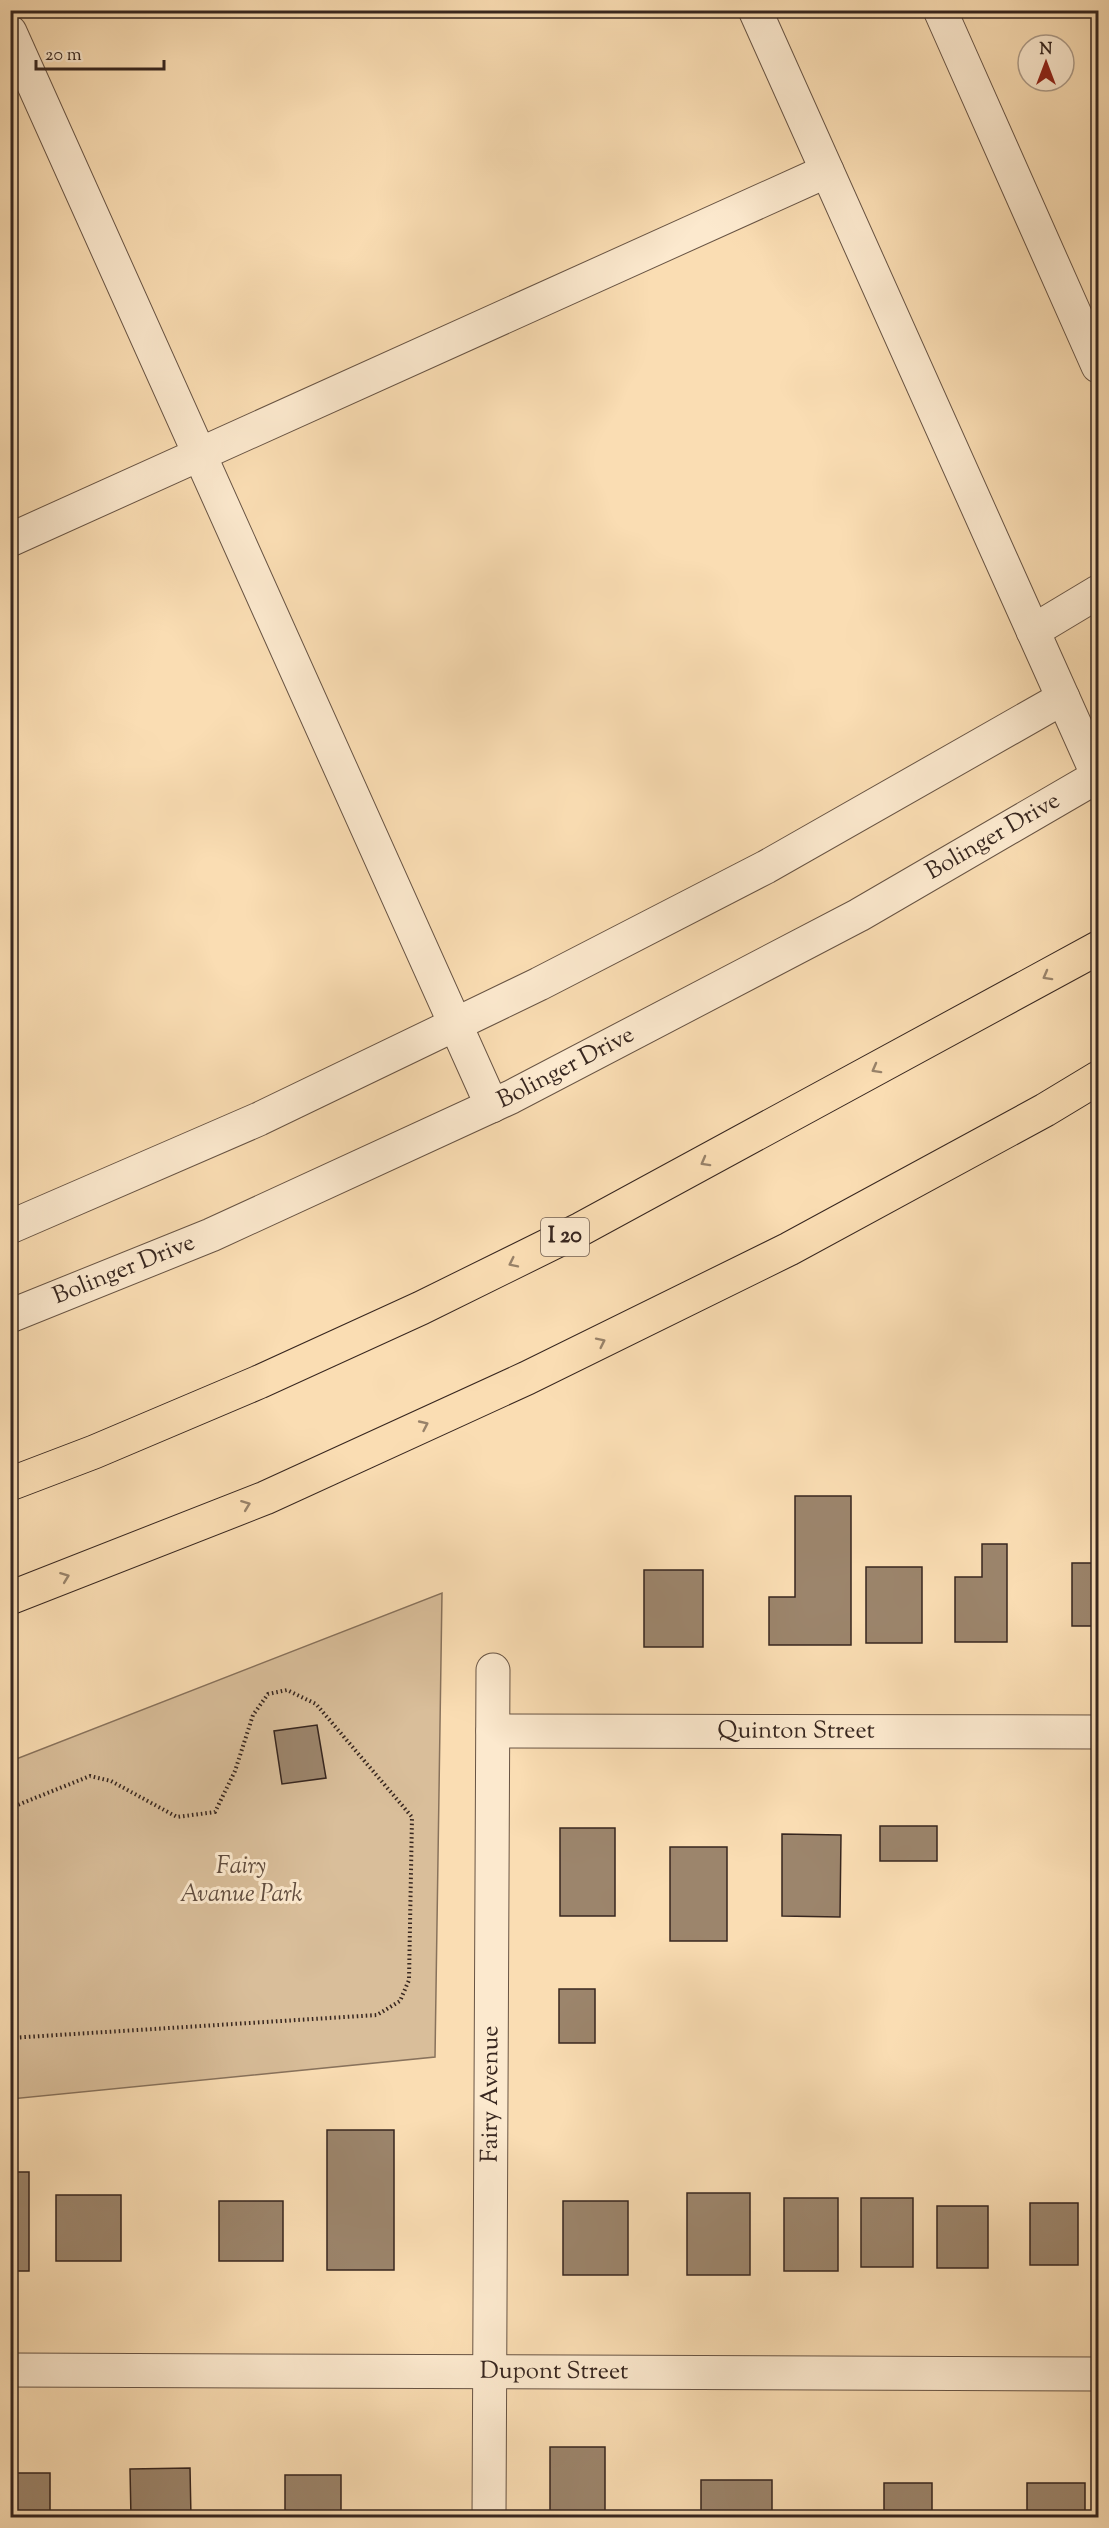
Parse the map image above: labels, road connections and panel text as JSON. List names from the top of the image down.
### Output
{
  "streets": {
    "highway": ["I 20"],
    "street": [
      "Bolinger Drive",
      "Quinton Street",
      "Fairy Avenue",
      "Dupont Street"
    ]
  },
  "crossings": [
    ["Quinton Street", "Fairy Avenue"],
    ["Fairy Avenue", "Dupont Street"]
  ],
  "parks": ["Fairy Avanue Park"],
  "scale_bar": "20 m",
  "north": "top"
}
